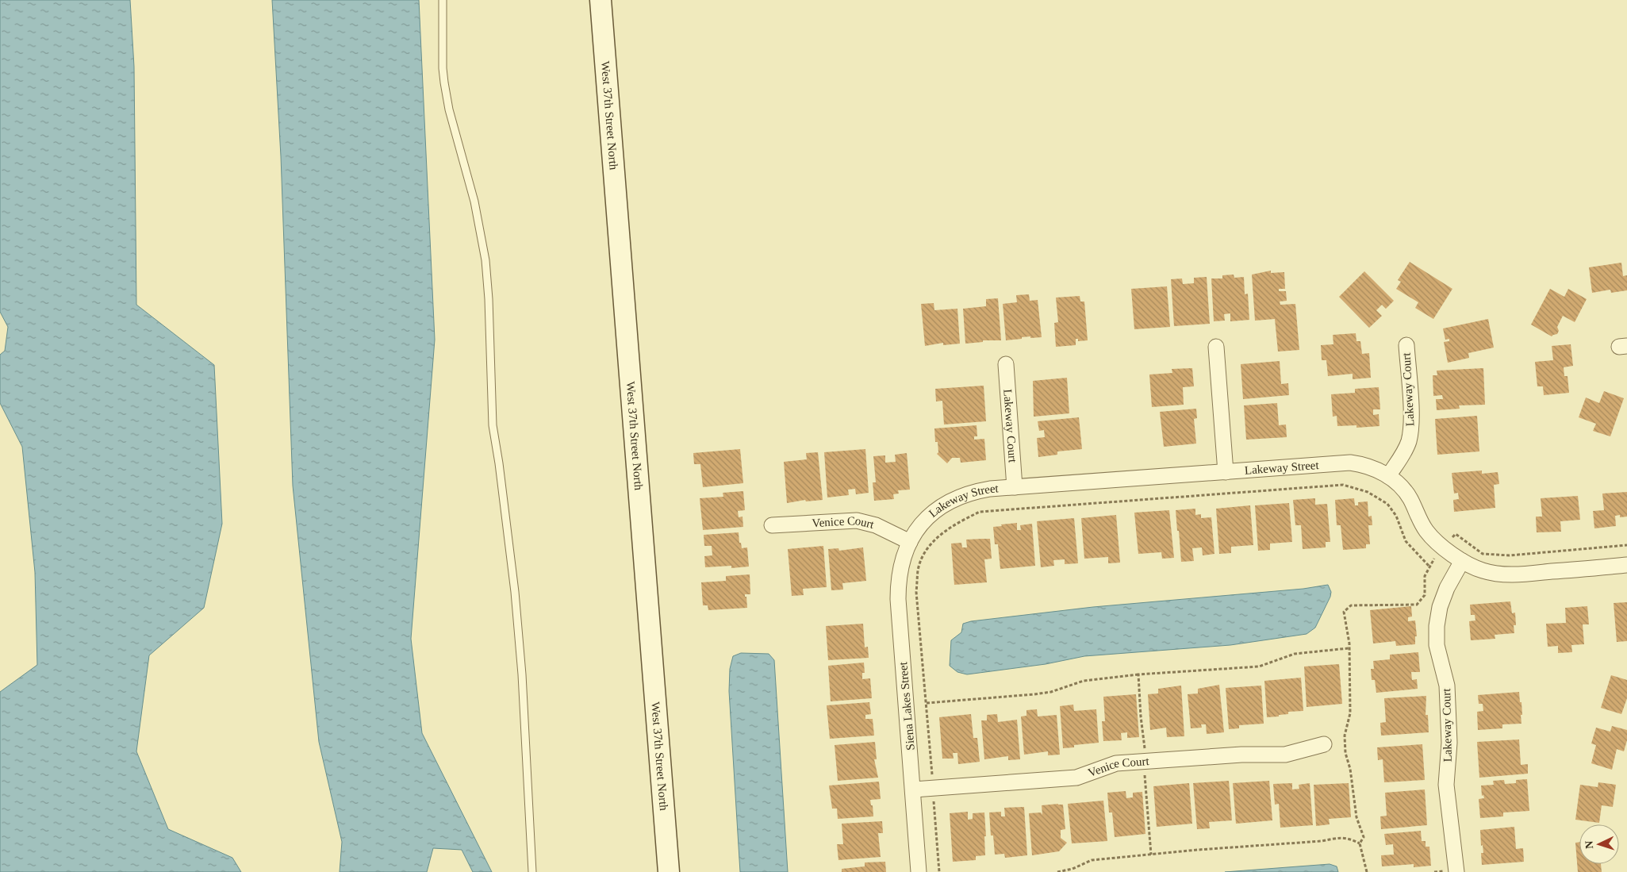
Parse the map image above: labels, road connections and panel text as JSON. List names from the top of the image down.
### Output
{
  "streets": {
    "street": [
      "West 37th Street North",
      "Lakeway Court",
      "Lakeway Street",
      "Venice Court",
      "Siena Lakes Street"
    ]
  },
  "crossings": [
    ["Lakeway Court", "Lakeway Street"],
    ["Lakeway Street", "Venice Court"],
    ["Lakeway Street", "Siena Lakes Street"],
    ["Venice Court", "Siena Lakes Street"]
  ],
  "north": "left"
}
